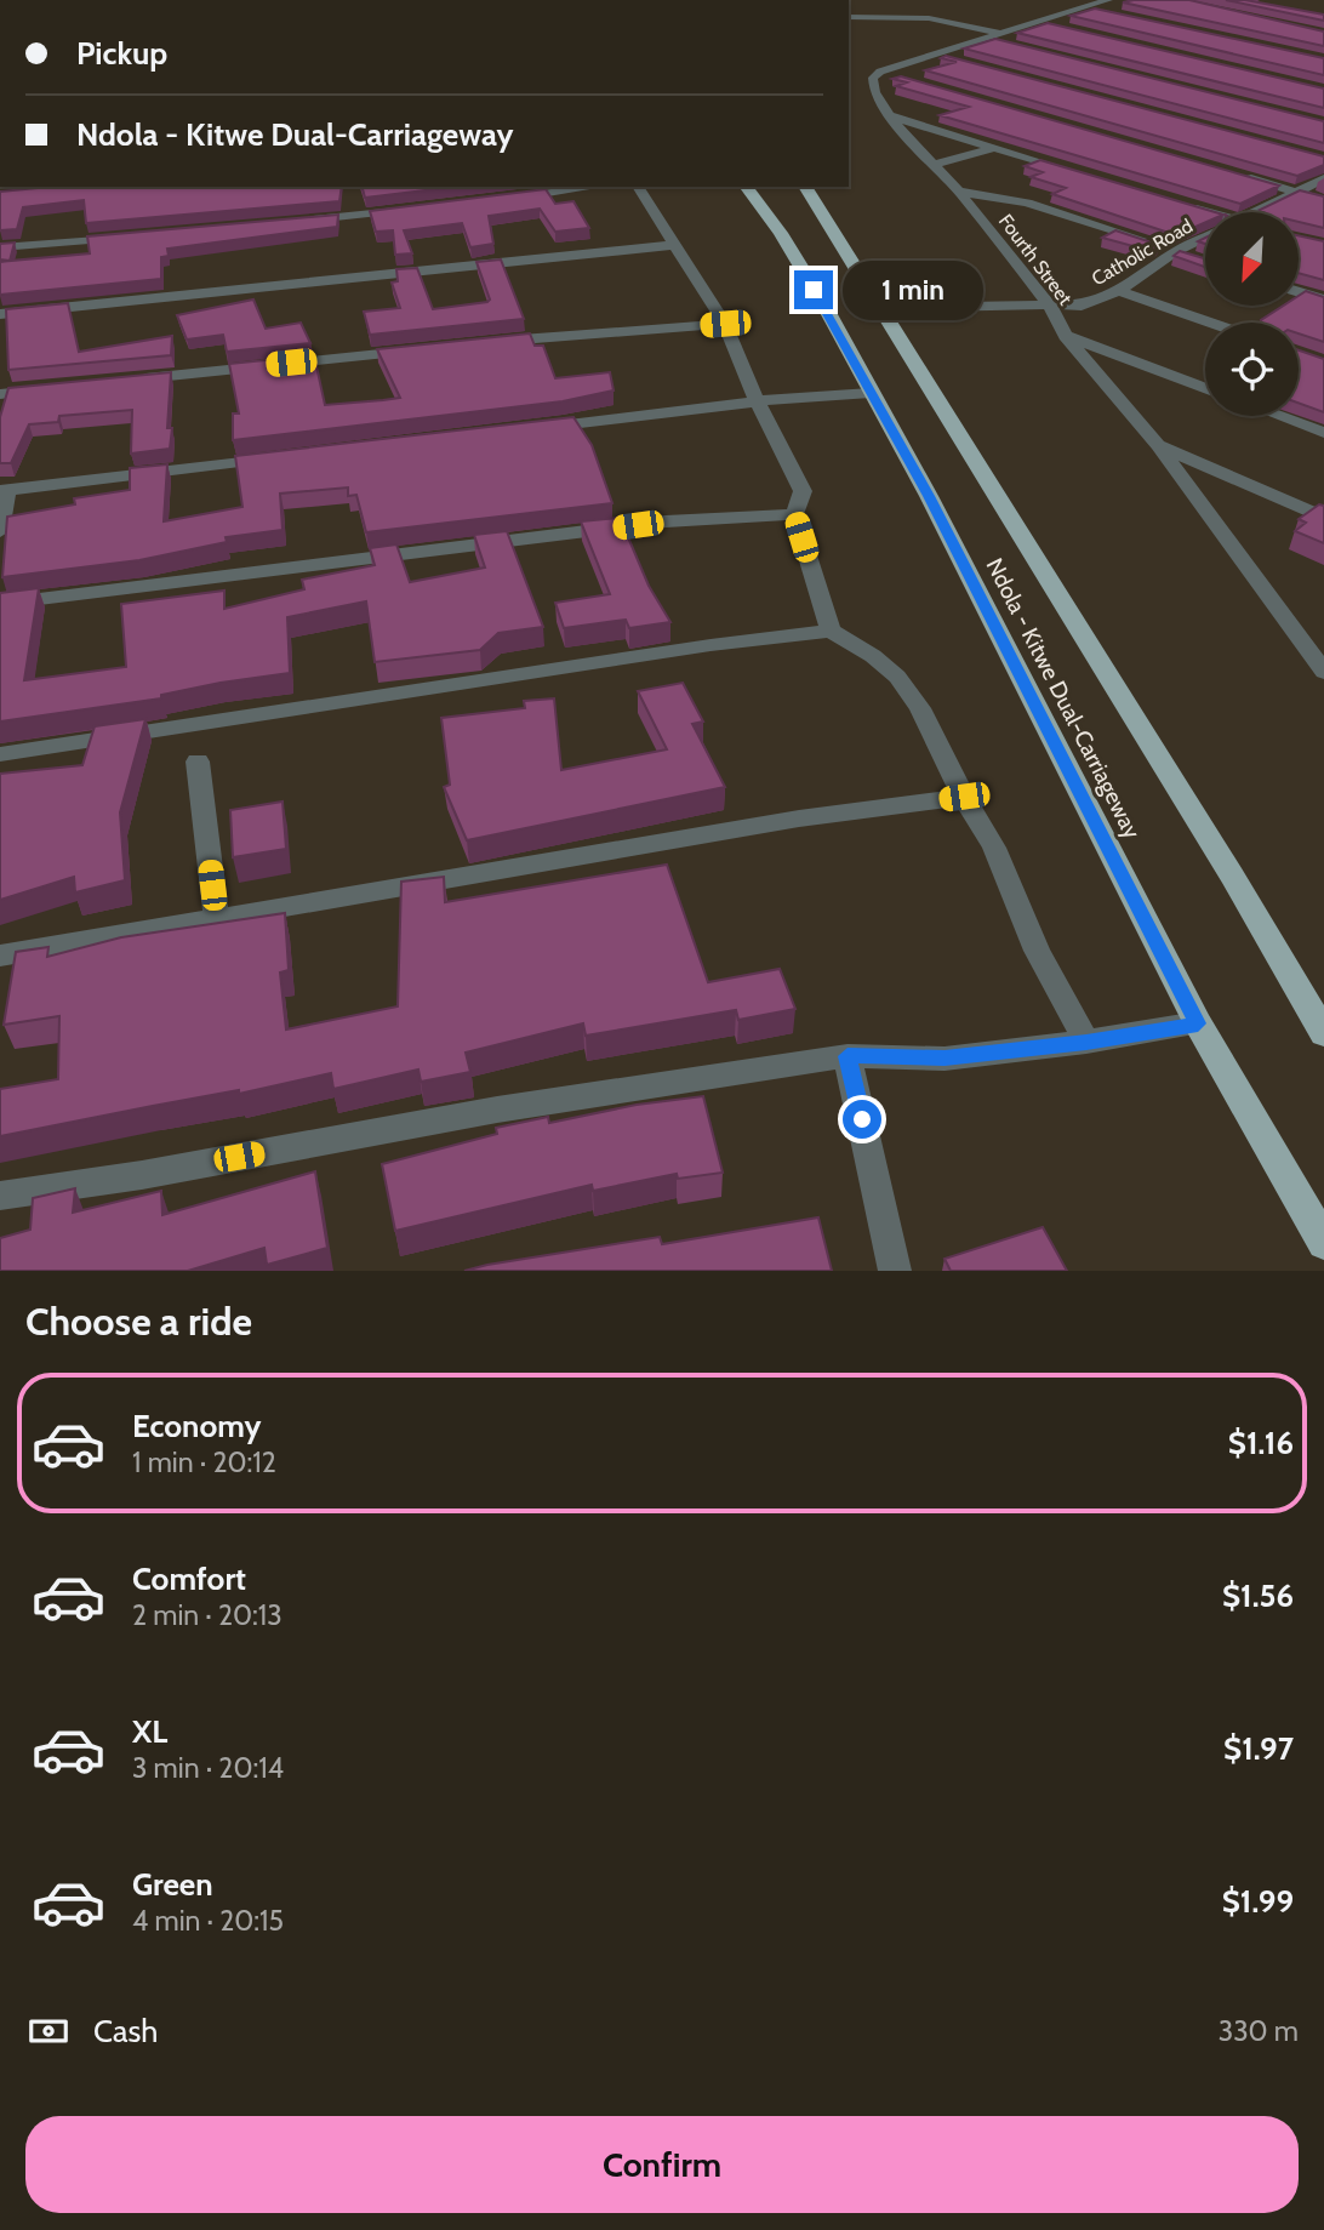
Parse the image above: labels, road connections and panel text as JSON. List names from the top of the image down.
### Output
{
  "streets": {
    "highway": ["Ndola - Kitwe Dual-Carriageway"],
    "street": ["Catholic Road", "Fourth Street"]
  },
  "crossings": [
    ["Catholic Road", "Fourth Street"],
    ["Catholic Road", "Ndola - Kitwe Dual-Carriageway"]
  ],
  "north": "bottom left",
  "page": {
    "banner": ["Pickup", "Ndola - Kitwe Dual-Carriageway"],
    "bubble": "1 min",
    "heading": "Choose a ride",
    "list": [
      {
        "name": "Economy",
        "note": "1 min · 20:12",
        "value": "$1.16"
      },
      {
        "name": "Comfort",
        "note": "2 min · 20:13",
        "value": "$1.56"
      },
      {
        "name": "XL",
        "note": "3 min · 20:14",
        "value": "$1.97"
      },
      {
        "name": "Green",
        "note": "4 min · 20:15",
        "value": "$1.99"
      }
    ],
    "pay": ["Cash", "330 m"],
    "buttons": "Confirm"
  }
}
